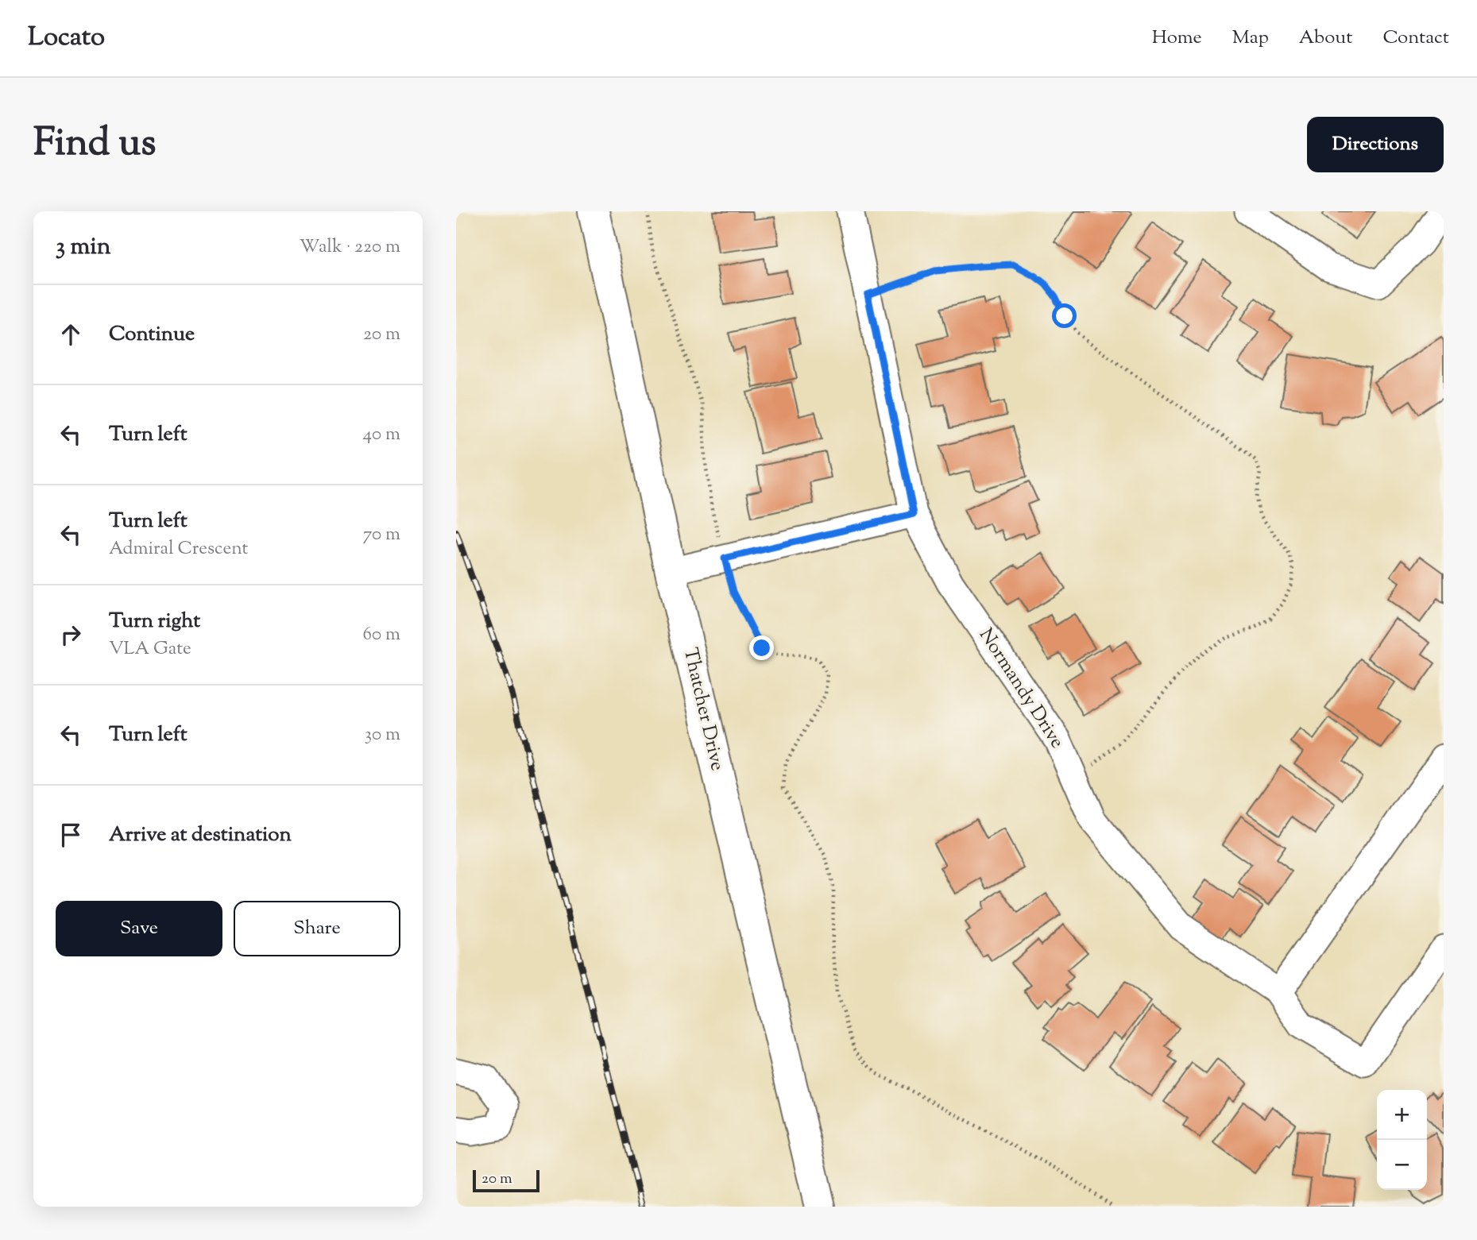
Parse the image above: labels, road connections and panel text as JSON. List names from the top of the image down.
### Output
{
  "streets": {
    "main road": ["Thatcher Drive"],
    "street": ["Normandy Drive"]
  },
  "scale_bar": "20 m",
  "page": {
    "header": "Locato",
    "nav": [
      "Home",
      "Map",
      "About",
      "Contact"
    ],
    "title": "Find us",
    "buttons": [
      "Directions",
      ["Save", "Share"]
    ],
    "heading": ["3 min", "Walk · 220 m"],
    "list": [
      ["Continue", "20 m"],
      ["Turn left", "40 m"],
      ["Turn left", "Admiral Crescent", "70 m"],
      ["Turn right", "VLA Gate", "60 m"],
      ["Turn left", "30 m"],
      "Arrive at destination"
    ],
    "map_buttons": ["+", "−"],
    "scale": "20 m"
  }
}
